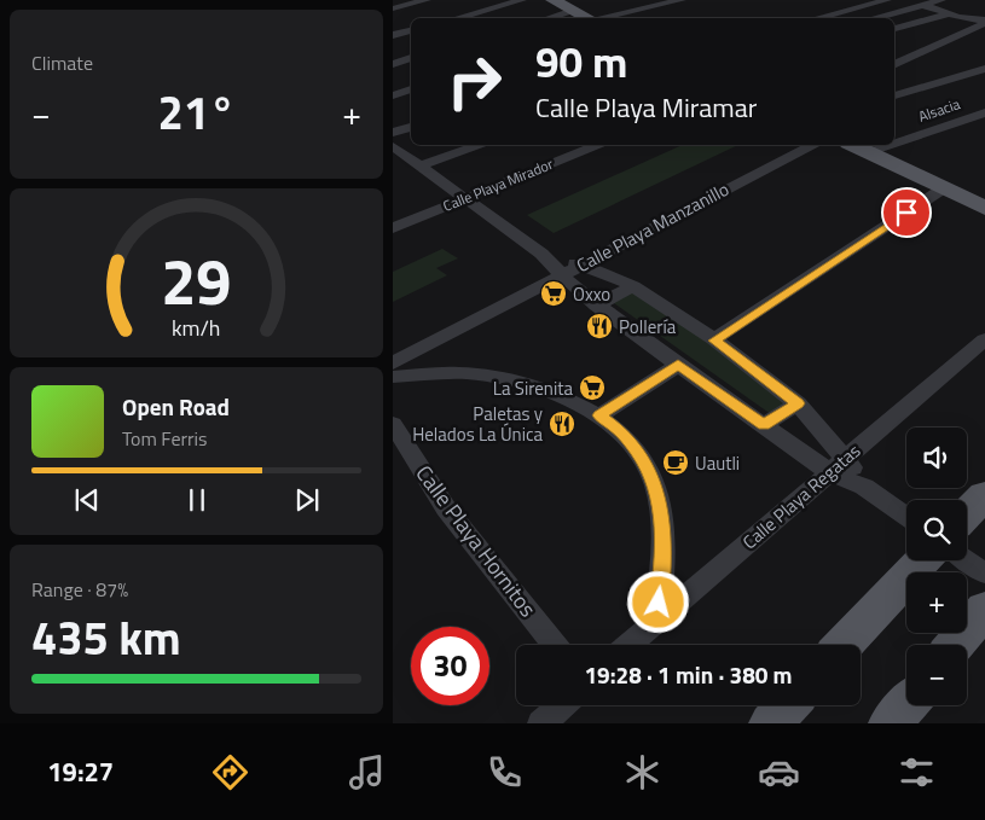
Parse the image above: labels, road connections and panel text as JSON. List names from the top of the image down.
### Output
{
  "streets": {
    "street": [
      "Alsacia",
      "Calle Playa Mirador",
      "Calle Playa Manzanillo",
      "Calle Playa Regatas",
      "Calle Playa Hornitos"
    ]
  },
  "places": {
    "supermarket": ["Oxxo", "La Sirenita"],
    "restaurant": ["Pollería", "Paletas y Helados La Única"],
    "cafe": ["Uautli"]
  },
  "page": {
    "tile": [
      "Climate",
      ["Range · 87%", "435 km"]
    ],
    "turn": ["90 m", "Calle Playa Miramar"],
    "heat": ["−", "21°", "+"],
    "song": ["Open Road", "Tom Ferris"],
    "map_buttons": ["+", "−"],
    "limit": "30",
    "trip": "19:28 · 1 min · 380 m",
    "tabs": "19:27",
    "gauge": ["29", "km/h"]
  }
}
